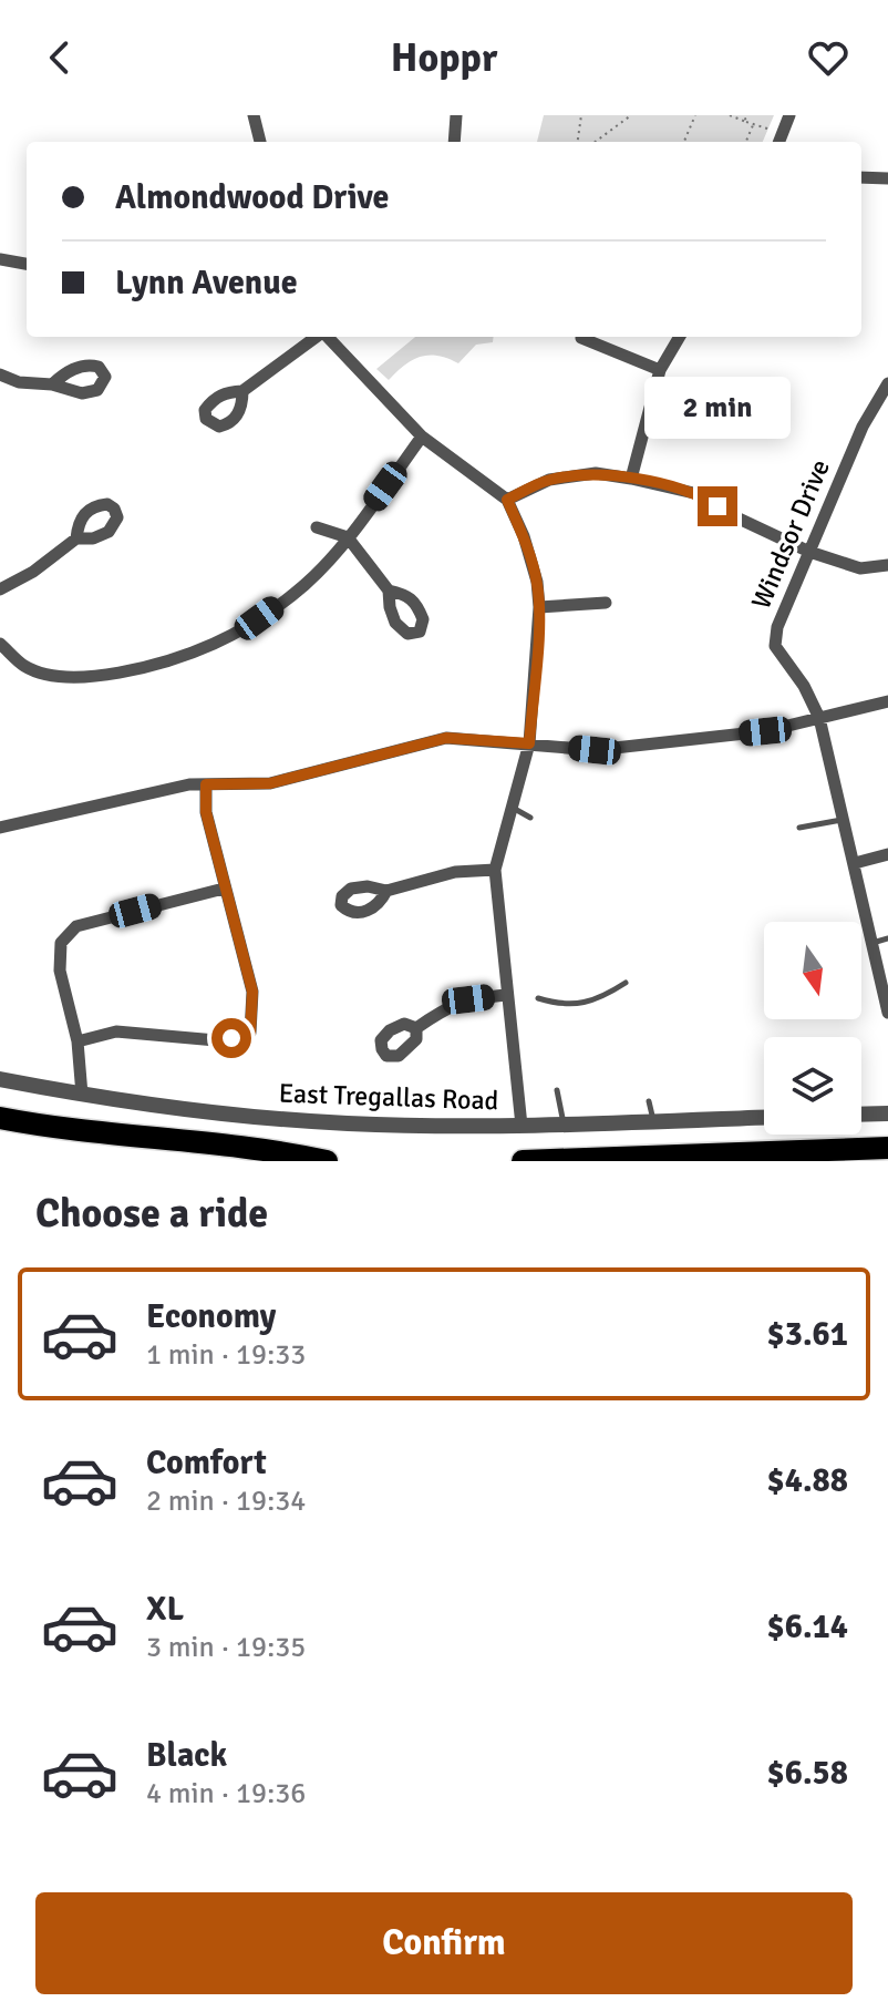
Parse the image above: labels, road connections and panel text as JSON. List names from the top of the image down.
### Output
{
  "streets": {
    "street": ["Windsor Drive", "East Tregallas Road"]
  },
  "north": "bottom",
  "page": {
    "header": "Hoppr",
    "banner": ["Almondwood Drive", "Lynn Avenue"],
    "bubble": "2 min",
    "heading": "Choose a ride",
    "list": [
      {
        "name": "Economy",
        "note": "1 min · 19:33",
        "value": "$3.61"
      },
      {
        "name": "Comfort",
        "note": "2 min · 19:34",
        "value": "$4.88"
      },
      {
        "name": "XL",
        "note": "3 min · 19:35",
        "value": "$6.14"
      },
      {
        "name": "Black",
        "note": "4 min · 19:36",
        "value": "$6.58"
      }
    ],
    "buttons": "Confirm"
  }
}
